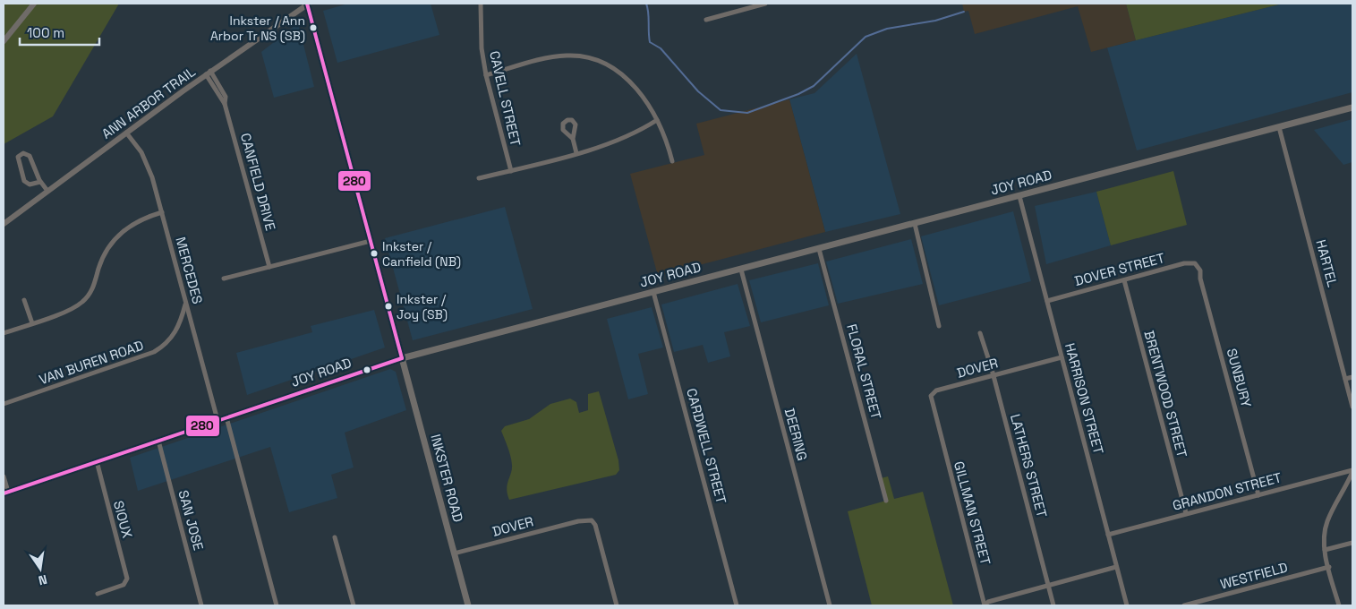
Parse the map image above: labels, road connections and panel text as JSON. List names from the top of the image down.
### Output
{
  "streets": {
    "main road": ["JOY ROAD", "INKSTER ROAD"],
    "street": [
      "CAVELL STREET",
      "ANN ARBOR TRAIL",
      "CANFIELD DRIVE",
      "HARTEL",
      "DOVER STREET",
      "MERCEDES",
      "VAN BUREN ROAD",
      "DOVER",
      "FLORAL STREET",
      "SUNBURY",
      "BRENTWOOD STREET",
      "HARRISON STREET",
      "DEERING",
      "CARDWELL STREET",
      "LATHERS STREET",
      "GRANDON STREET",
      "GILLMAN STREET",
      "SIOUX",
      "SAN JOSE",
      "WESTFIELD"
    ]
  },
  "crossings": [
    ["ANN ARBOR TRAIL", "CANFIELD DRIVE"],
    ["ANN ARBOR TRAIL", "MERCEDES"],
    ["ANN ARBOR TRAIL", "INKSTER ROAD"],
    ["JOY ROAD", "HARTEL"],
    ["JOY ROAD", "MERCEDES"],
    ["JOY ROAD", "FLORAL STREET"],
    ["JOY ROAD", "HARRISON STREET"],
    ["JOY ROAD", "DEERING"],
    ["JOY ROAD", "CARDWELL STREET"],
    ["JOY ROAD", "INKSTER ROAD"],
    ["JOY ROAD", "SIOUX"],
    ["JOY ROAD", "SAN JOSE"],
    ["DOVER STREET", "SUNBURY"],
    ["DOVER STREET", "BRENTWOOD STREET"],
    ["DOVER STREET", "HARRISON STREET"],
    ["MERCEDES", "VAN BUREN ROAD"],
    ["DOVER", "HARRISON STREET"],
    ["DOVER", "LATHERS STREET"],
    ["DOVER", "INKSTER ROAD"],
    ["DOVER", "GILLMAN STREET"],
    ["SUNBURY", "GRANDON STREET"],
    ["BRENTWOOD STREET", "GRANDON STREET"],
    ["HARRISON STREET", "GRANDON STREET"]
  ],
  "places": ["Inkster / Ann Arbor Tr NS (SB)", "Inkster / Canfield (NB)", "Inkster / Joy (SB)"],
  "lines": ["transit line 280"],
  "scale_bar": "100 m",
  "north": "bottom"
}
